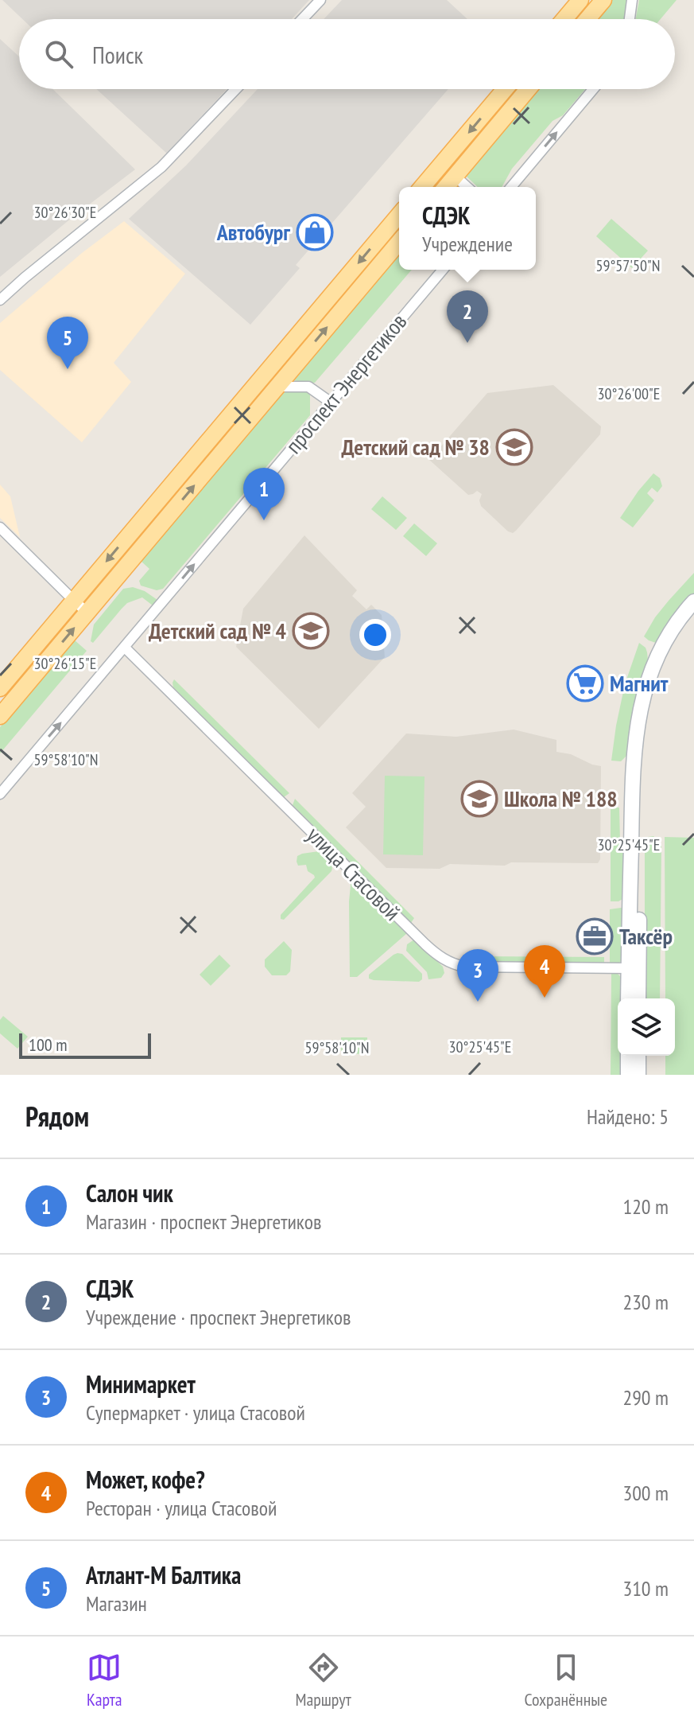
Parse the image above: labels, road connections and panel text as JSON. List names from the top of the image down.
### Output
{
  "streets": {
    "street": ["проспект Энергетиков", "улица Стасовой"]
  },
  "crossings": [
    ["проспект Энергетиков", "улица Стасовой"]
  ],
  "one_way": ["проспект Энергетиков"],
  "places": {
    "shop": ["Автобург"],
    "school or university": ["Детский сад № 38", "Детский сад № 4", "Школа № 188"],
    "supermarket": ["Магнит"],
    "office": ["Таксёр"]
  },
  "scale_bar": "100 m",
  "page": {
    "search": "Поиск",
    "popup": ["СДЭК", "Учреждение"],
    "pins": [
      "2",
      "5",
      "1",
      "4",
      "3"
    ],
    "scale": "100 m",
    "heading": ["Рядом", "Найдено: 5"],
    "list": [
      {
        "mark": "1",
        "name": "Салон чик",
        "note": "Магазин · проспект Энергетиков",
        "value": "120 m"
      },
      {
        "mark": "2",
        "name": "СДЭК",
        "note": "Учреждение · проспект Энергетиков",
        "value": "230 m"
      },
      {
        "mark": "3",
        "name": "Минимаркет",
        "note": "Супермаркет · улица Стасовой",
        "value": "290 m"
      },
      {
        "mark": "4",
        "name": "Может, кофе?",
        "note": "Ресторан · улица Стасовой",
        "value": "300 m"
      },
      {
        "mark": "5",
        "name": "Атлант-М Балтика",
        "note": "Магазин",
        "value": "310 m"
      }
    ],
    "nav": ["Карта", "Маршрут", "Сохранённые"]
  },
  "coordinates": [
    "30°26'30\"E",
    "59°57'50\"N",
    "30°26'00\"E",
    "30°26'15\"E",
    "59°58'10\"N",
    "30°25'45\"E"
  ]
}
